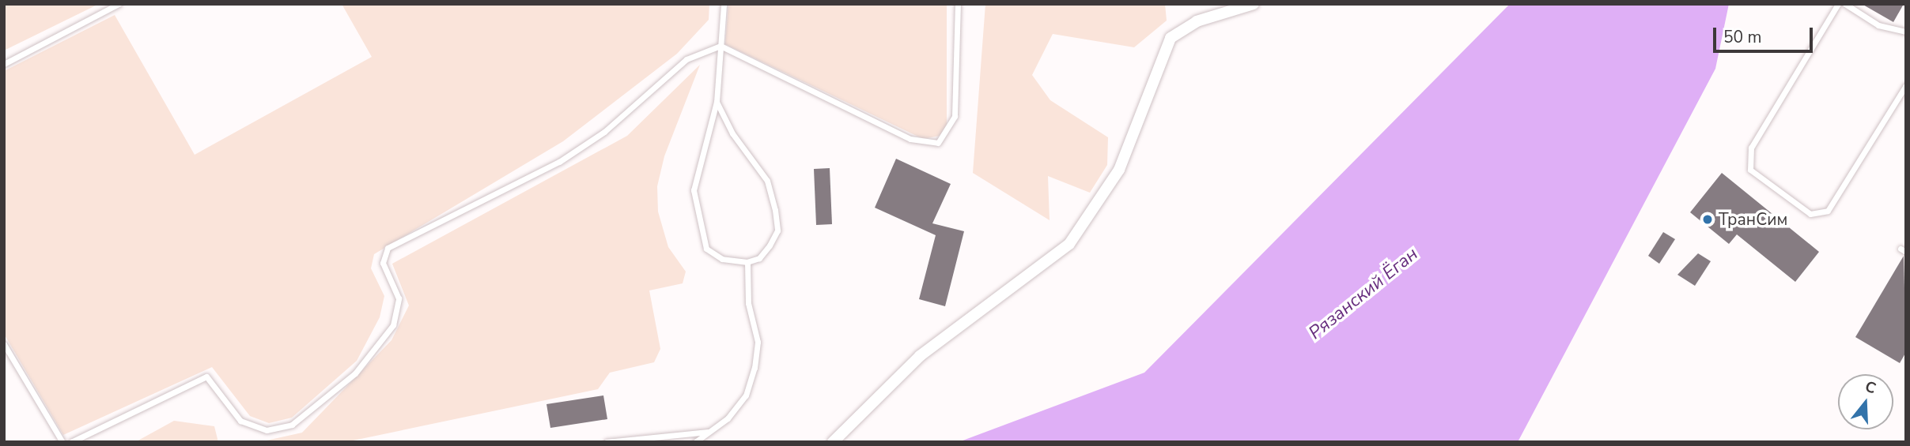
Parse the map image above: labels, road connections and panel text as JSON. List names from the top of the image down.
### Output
{
  "water": ["Рязанский Ёган"],
  "places": ["ТранСим"],
  "scale_bar": "50 m",
  "north": "top"
}
